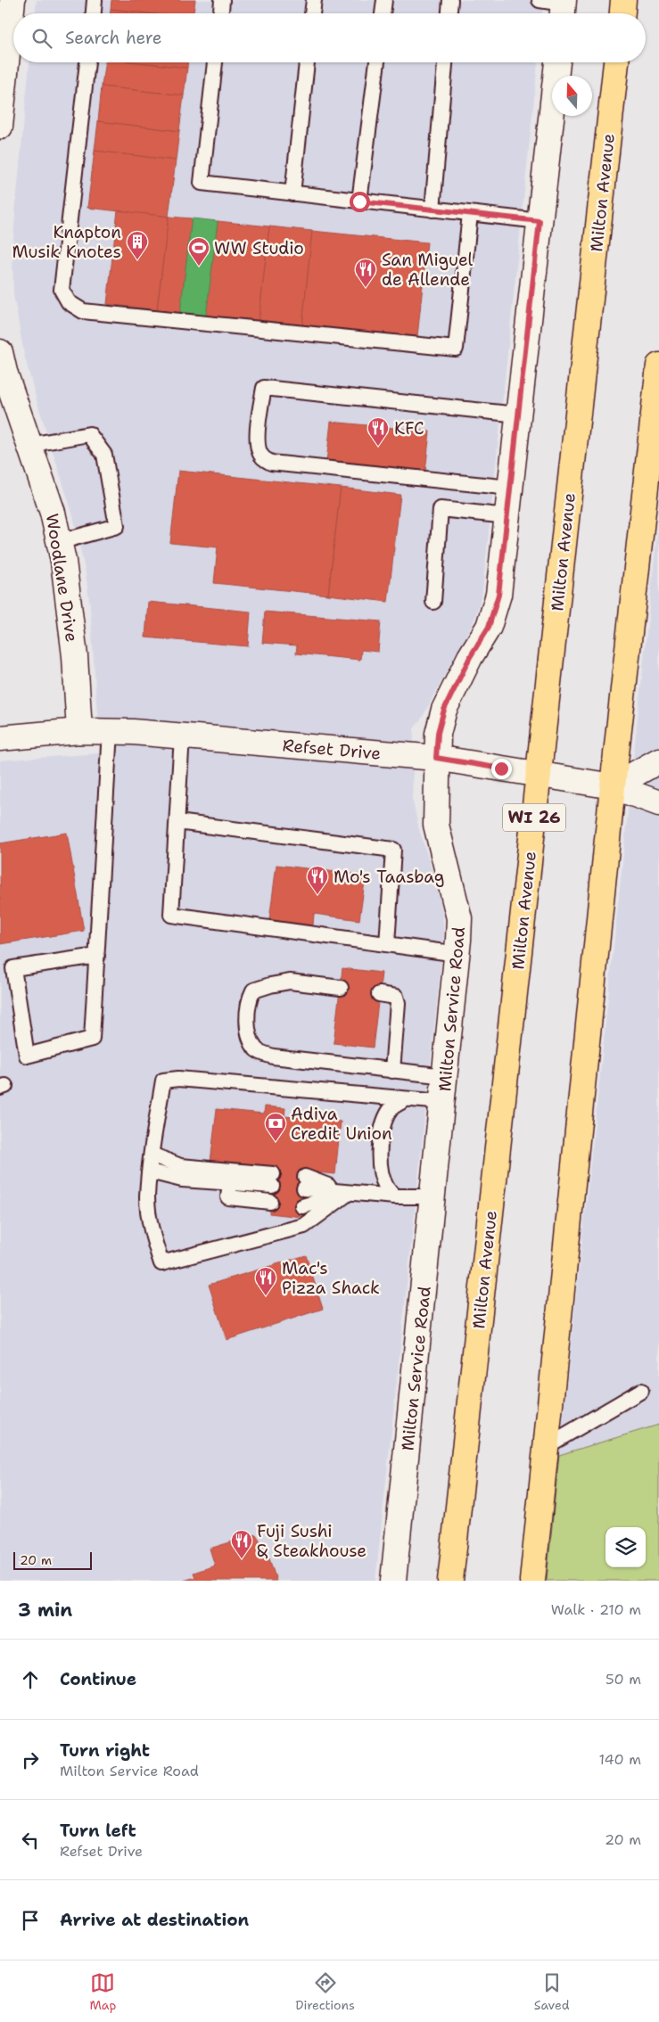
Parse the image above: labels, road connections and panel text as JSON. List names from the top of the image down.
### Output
{
  "streets": {
    "main road": ["Milton Avenue", "WI 26"],
    "street": ["Woodlane Drive", "Refset Drive", "Milton Service Road"]
  },
  "crossings": [
    ["Milton Avenue", "Refset Drive"],
    ["Woodlane Drive", "Refset Drive"],
    ["Refset Drive", "Milton Service Road"]
  ],
  "places": {
    "building": ["Knapton Musik Knotes"],
    "sports": ["WW Studio"],
    "restaurant": [
      "San Miguel de Allende",
      "KFC",
      "Mo's Taasbag",
      "Mac's Pizza Shack",
      "Fuji Sushi & Steakhouse"
    ],
    "bank": ["Adiva Credit Union"]
  },
  "scale_bar": "20 m",
  "north": "top",
  "page": {
    "search": "Search here",
    "scale": "20 m",
    "heading": ["3 min", "Walk · 210 m"],
    "list": [
      ["Continue", "50 m"],
      ["Turn right", "Milton Service Road", "140 m"],
      ["Turn left", "Refset Drive", "20 m"],
      "Arrive at destination"
    ],
    "nav": ["Map", "Directions", "Saved"]
  }
}
